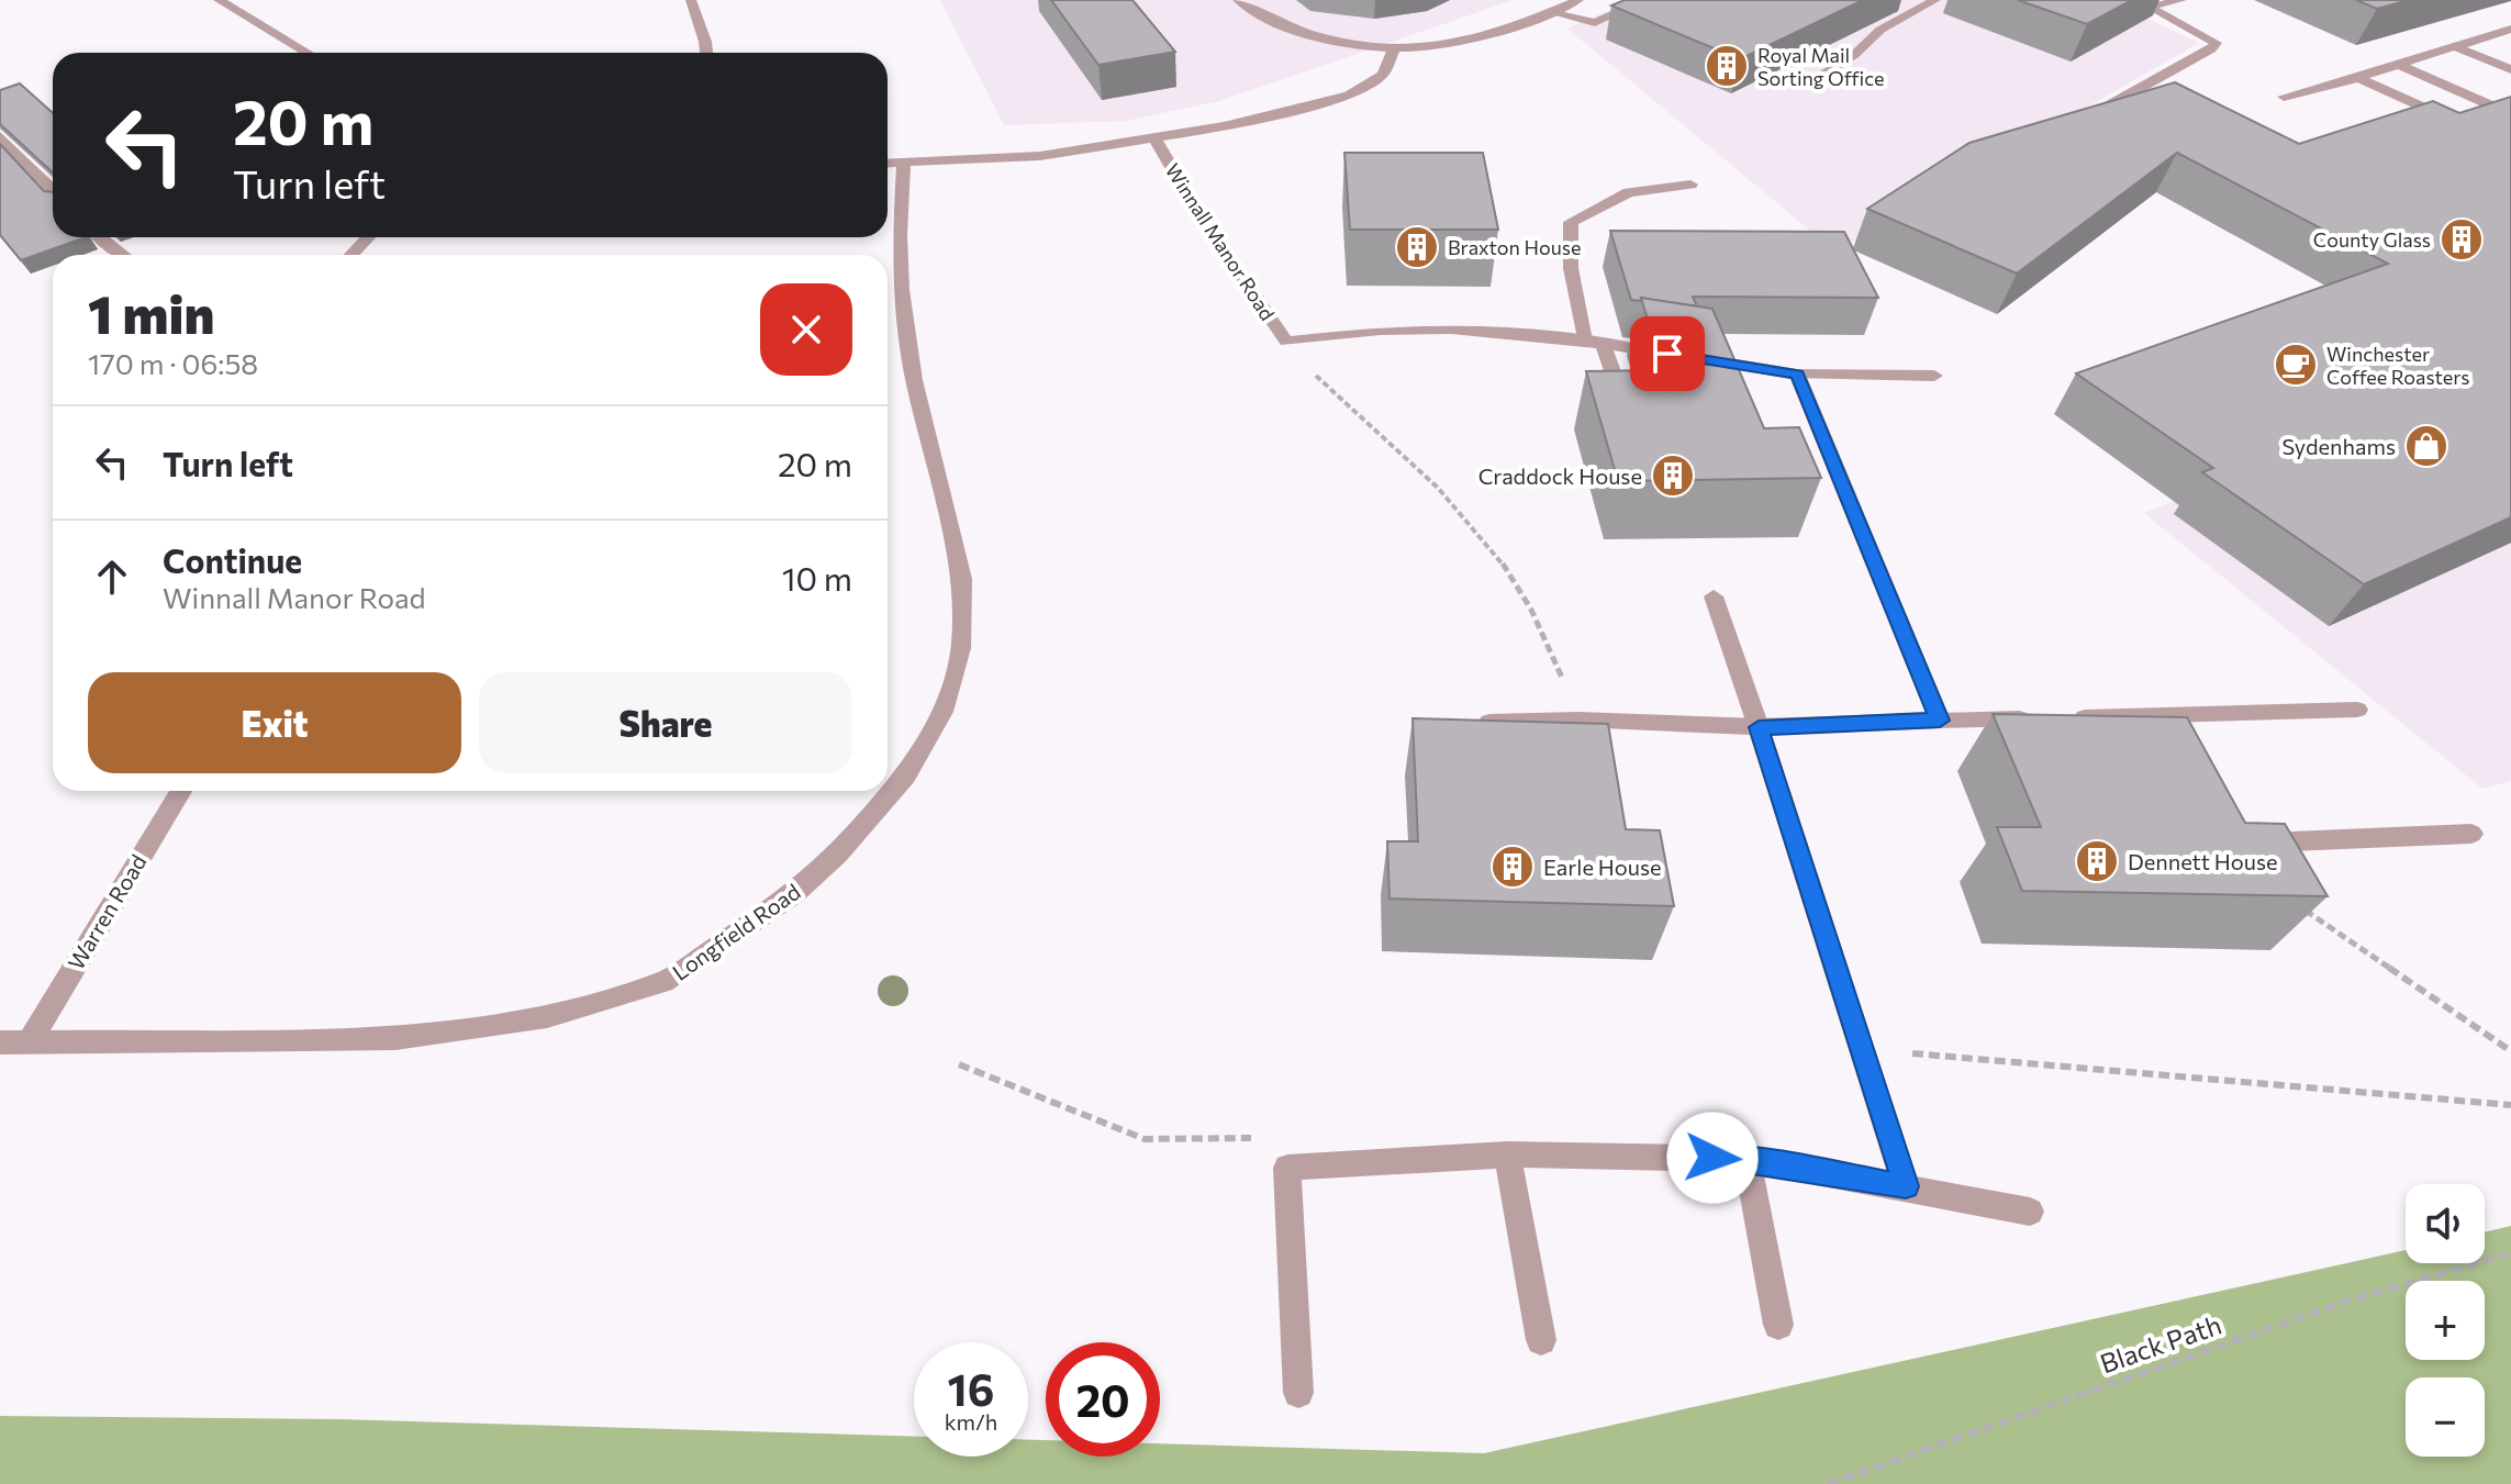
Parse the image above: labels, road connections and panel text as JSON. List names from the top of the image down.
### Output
{
  "streets": {
    "street": ["Winnall Manor Road", "Warren Road", "Longfield Road"],
    "path": ["Black Path"]
  },
  "crossings": [
    ["Winnall Manor Road", "Longfield Road"],
    ["Warren Road", "Longfield Road"]
  ],
  "places": {
    "building": [
      "Royal Mail Sorting Office",
      "County Glass",
      "Braxton House",
      "Craddock House",
      "Dennett House",
      "Earle House"
    ],
    "cafe": ["Winchester Coffee Roasters"],
    "shop": ["Sydenhams"]
  },
  "page": {
    "turn": ["20 m", "Turn left"],
    "heading": ["1 min", "170 m · 06:58"],
    "list": [
      {
        "name": "Turn left",
        "value": "20 m"
      },
      {
        "name": "Continue",
        "note": "Winnall Manor Road",
        "value": "10 m"
      }
    ],
    "buttons": ["Exit", "Share"],
    "map_buttons": ["+", "−"],
    "speed": "16 km/h",
    "limit": "20"
  }
}
